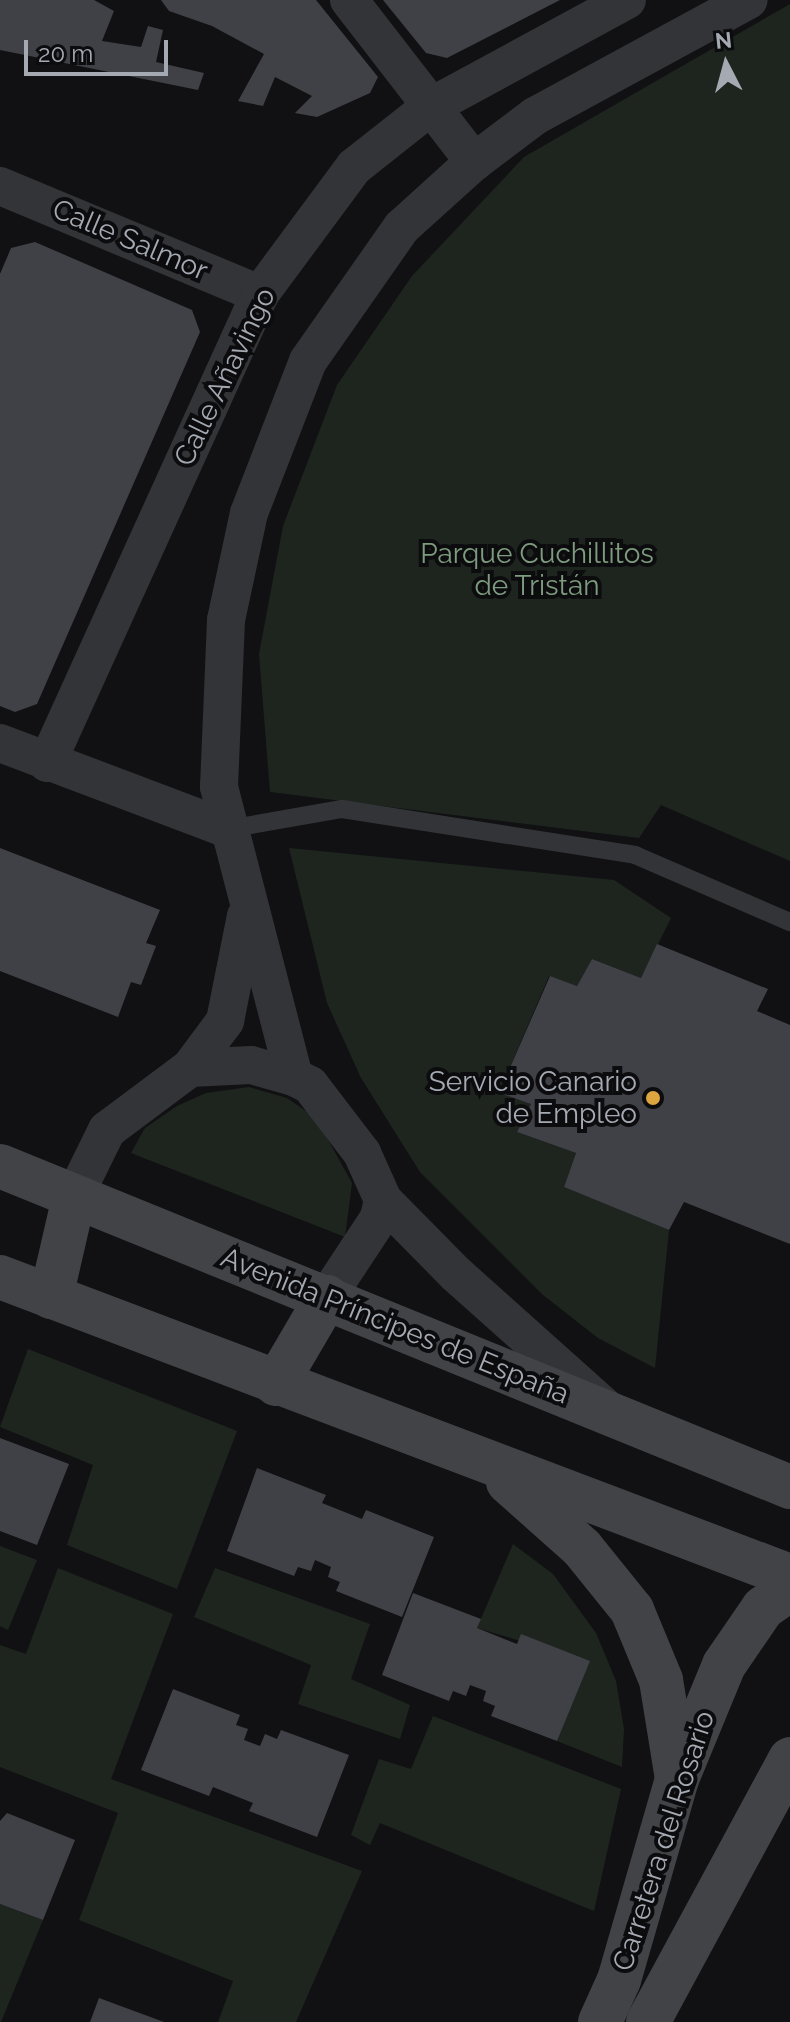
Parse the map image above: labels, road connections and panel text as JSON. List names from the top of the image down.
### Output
{
  "streets": {
    "main road": ["Avenida Príncipes de España", "Carretera del Rosario"],
    "street": ["Calle Salmor", "Calle Añavingo"]
  },
  "crossings": [
    ["Calle Salmor", "Calle Añavingo"]
  ],
  "parks": ["Parque Cuchillitos de Tristán"],
  "places": ["Servicio Canario de Empleo"],
  "scale_bar": "20 m",
  "north": "top"
}
